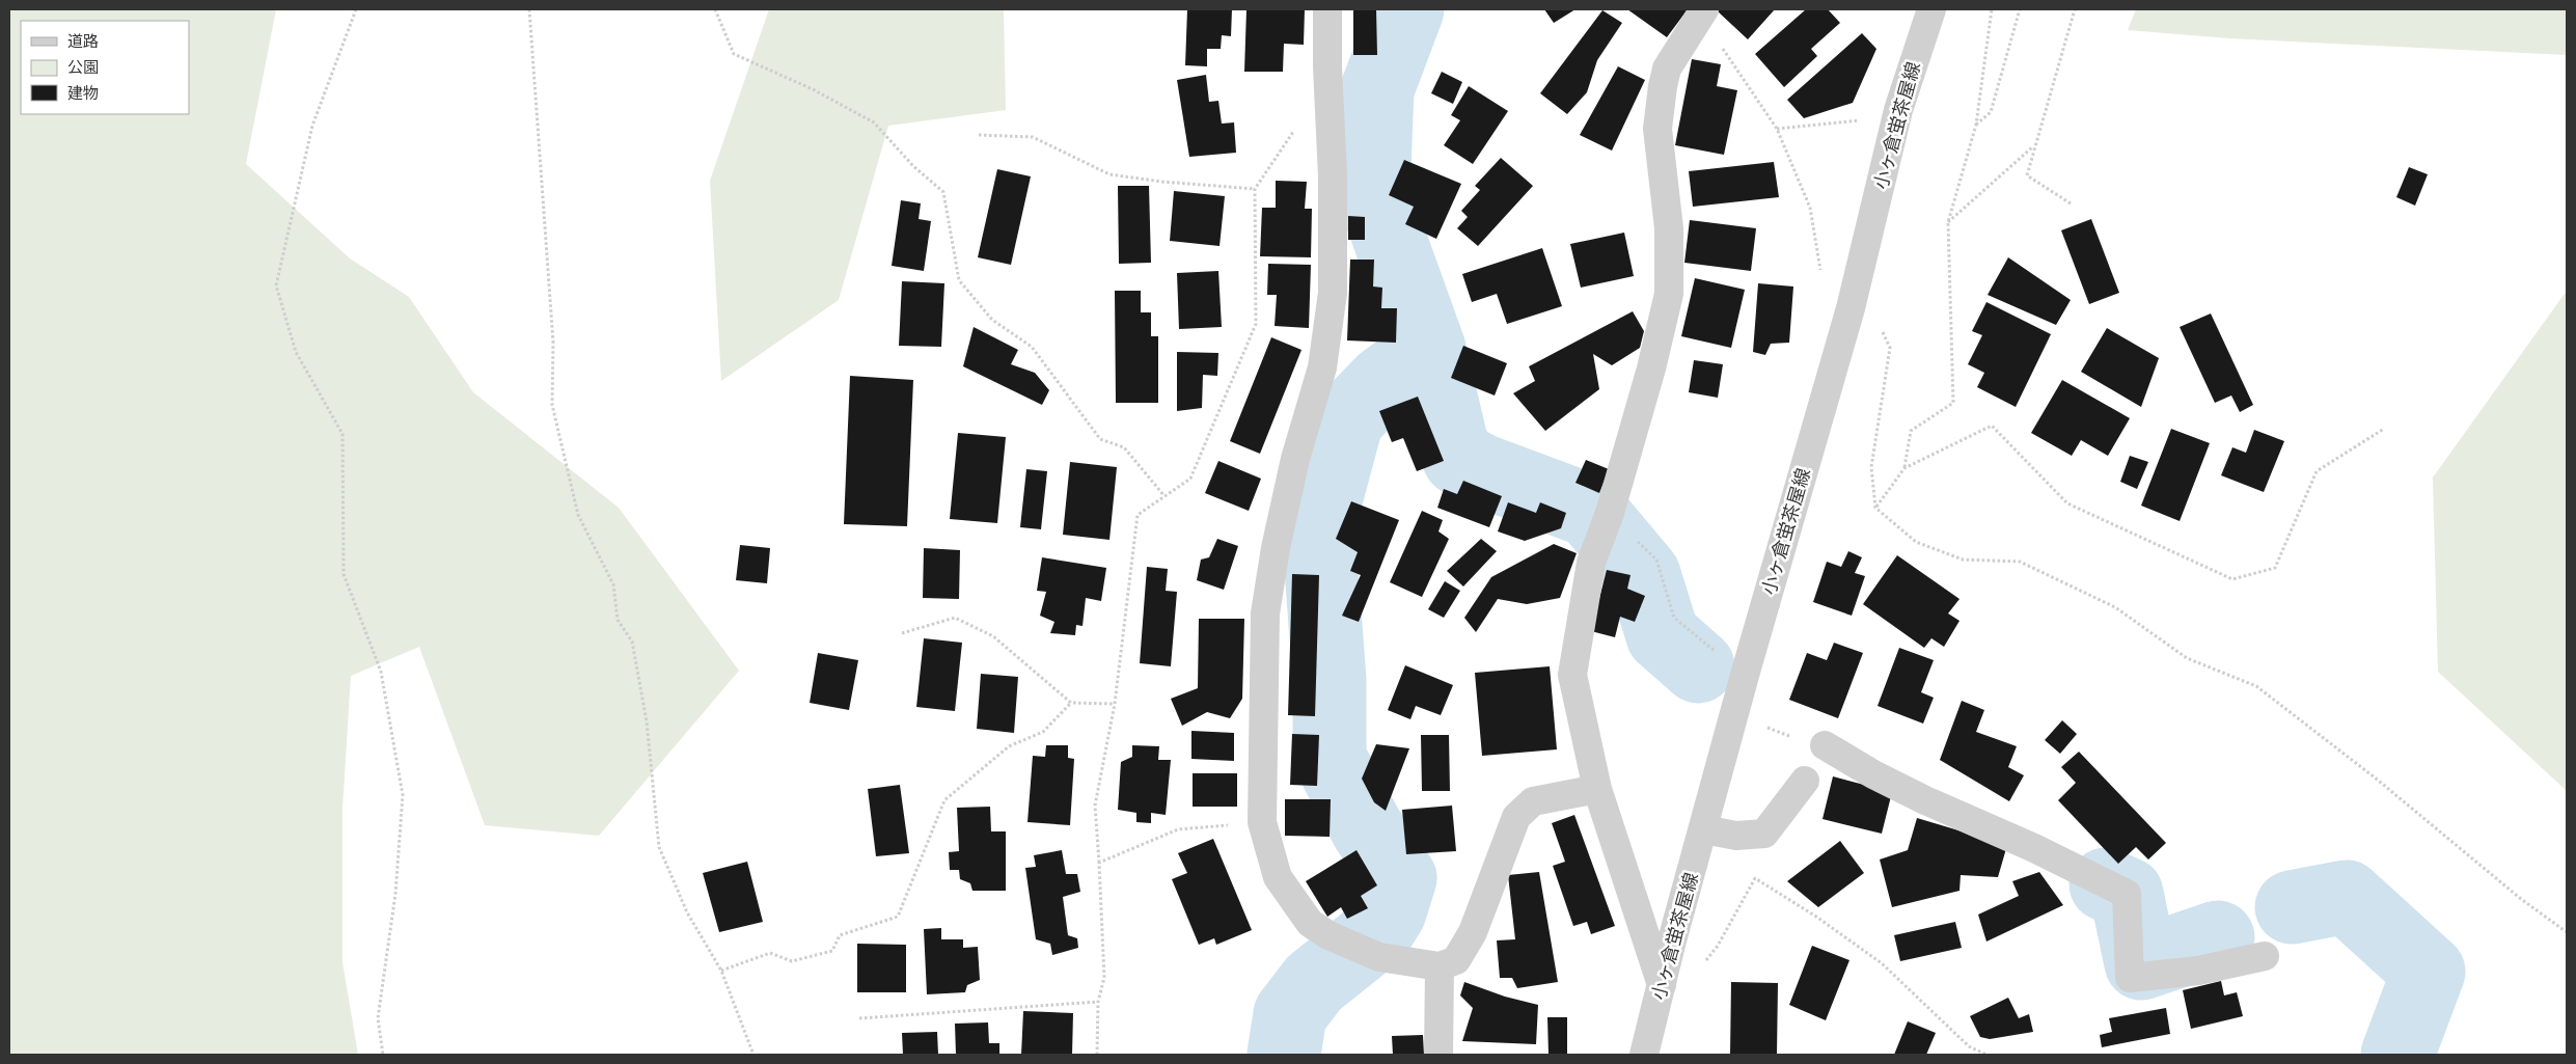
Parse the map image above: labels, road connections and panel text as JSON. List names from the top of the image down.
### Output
{
  "streets": {
    "street": ["小ヶ倉蛍茶屋線"]
  },
  "legend": ["道路", "公園", "建物"]
}
